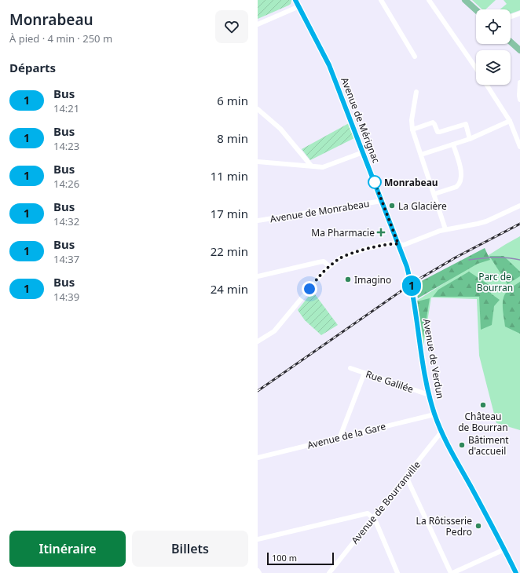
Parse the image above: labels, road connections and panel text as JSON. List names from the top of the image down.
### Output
{
  "streets": {
    "main road": ["Avenue de Mérignac", "Avenue de Verdun"],
    "street": [
      "Avenue de Monrabeau",
      "Rue Galilée",
      "Avenue de la Gare",
      "Avenue de Bourranville"
    ]
  },
  "crossings": [
    ["Avenue de Mérignac", "Avenue de Monrabeau"],
    ["Avenue de Mérignac", "Avenue de Verdun"],
    ["Avenue de Verdun", "Rue Galilée"],
    ["Avenue de Verdun", "Avenue de la Gare"],
    ["Avenue de Verdun", "Avenue de Bourranville"]
  ],
  "parks": ["Parc de Bourran"],
  "places": {
    "other": [
      "Monrabeau",
      "La Glacière",
      "Imagino",
      "Château de Bourran",
      "Bâtiment d'accueil",
      "La Rôtisserie Pedro"
    ],
    "health": ["Ma Pharmacie"]
  },
  "lines": ["bus line 1"],
  "scale_bar": "100 m",
  "page": {
    "heading": [
      ["Monrabeau", "À pied · 4 min · 250 m"],
      "Départs"
    ],
    "on_map": "1",
    "list": [
      {
        "mark": "1",
        "name": "Bus",
        "note": "14:21",
        "value": "6 min"
      },
      {
        "mark": "1",
        "name": "Bus",
        "note": "14:23",
        "value": "8 min"
      },
      {
        "mark": "1",
        "name": "Bus",
        "note": "14:26",
        "value": "11 min"
      },
      {
        "mark": "1",
        "name": "Bus",
        "note": "14:32",
        "value": "17 min"
      },
      {
        "mark": "1",
        "name": "Bus",
        "note": "14:37",
        "value": "22 min"
      },
      {
        "mark": "1",
        "name": "Bus",
        "note": "14:39",
        "value": "24 min"
      }
    ],
    "buttons": ["Itinéraire", "Billets"],
    "scale": "100 m"
  }
}
